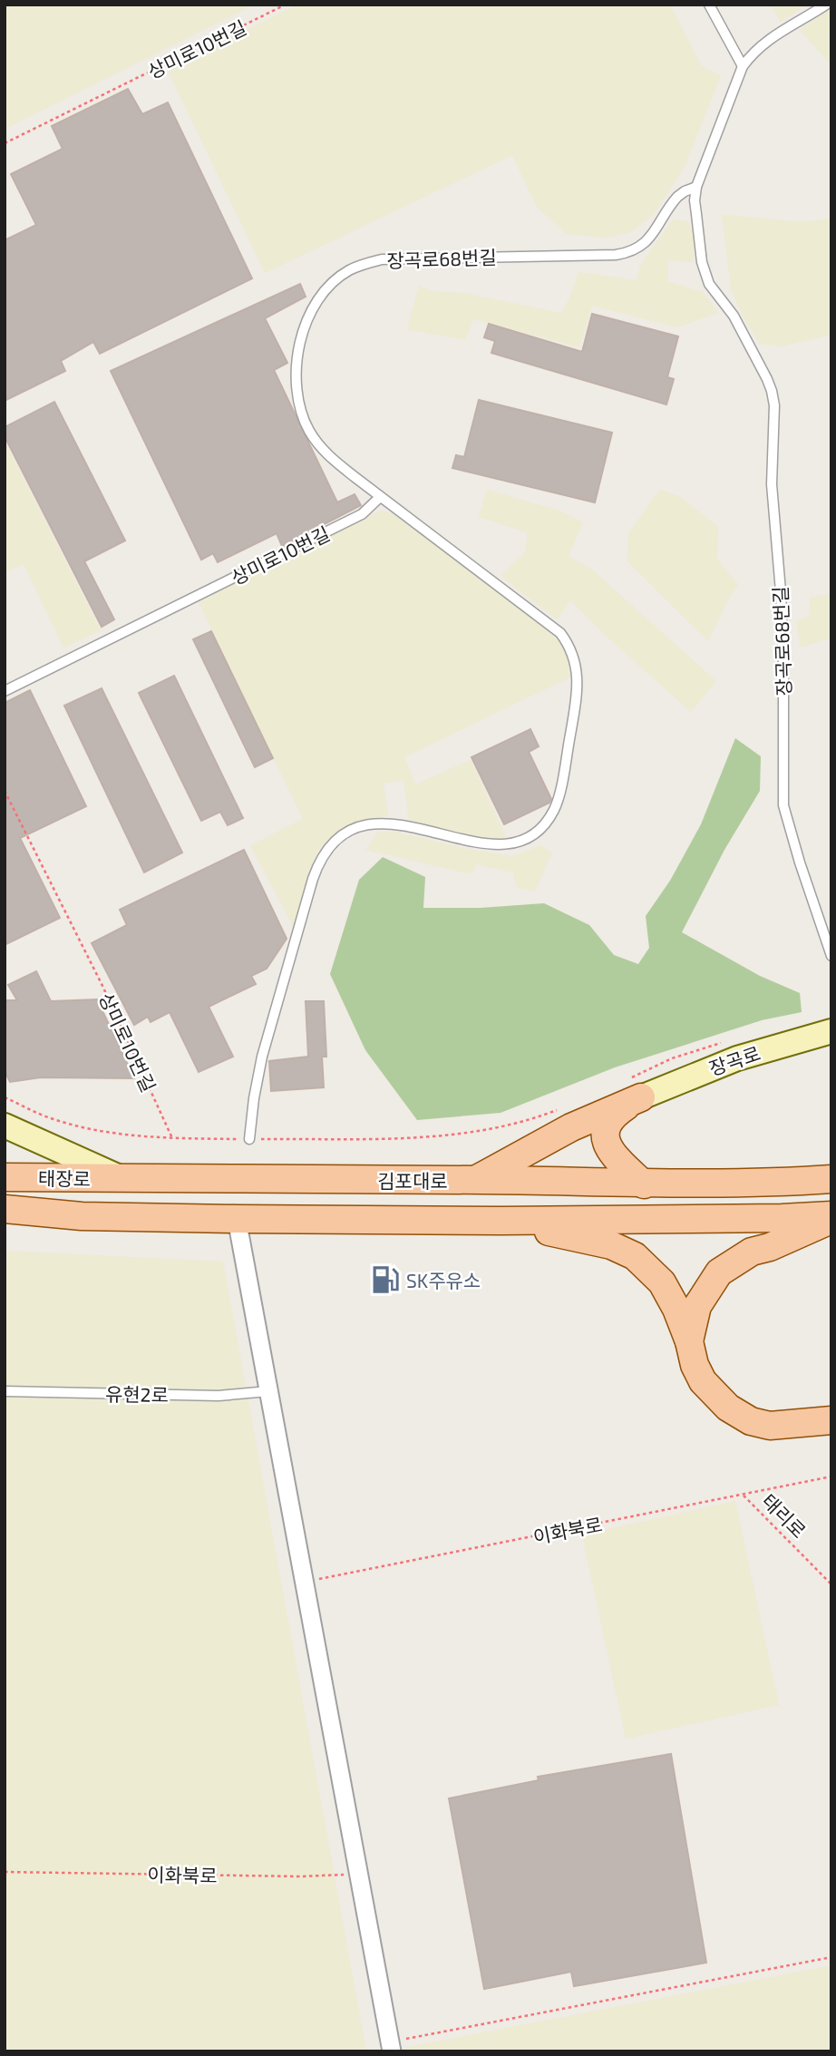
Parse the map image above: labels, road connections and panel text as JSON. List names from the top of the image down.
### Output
{
  "streets": {
    "main road": ["장곡로", "태장로", "김포대로"],
    "lane": ["상미로10번길", "장곡로68번길", "유현2로"],
    "path": ["태리로", "이화북로"]
  },
  "crossings": [
    ["상미로10번길", "장곡로68번길"],
    ["태장로", "김포대로"],
    ["태리로", "이화북로"]
  ],
  "places": {
    "fuel station": ["SK주유소"]
  }
}
